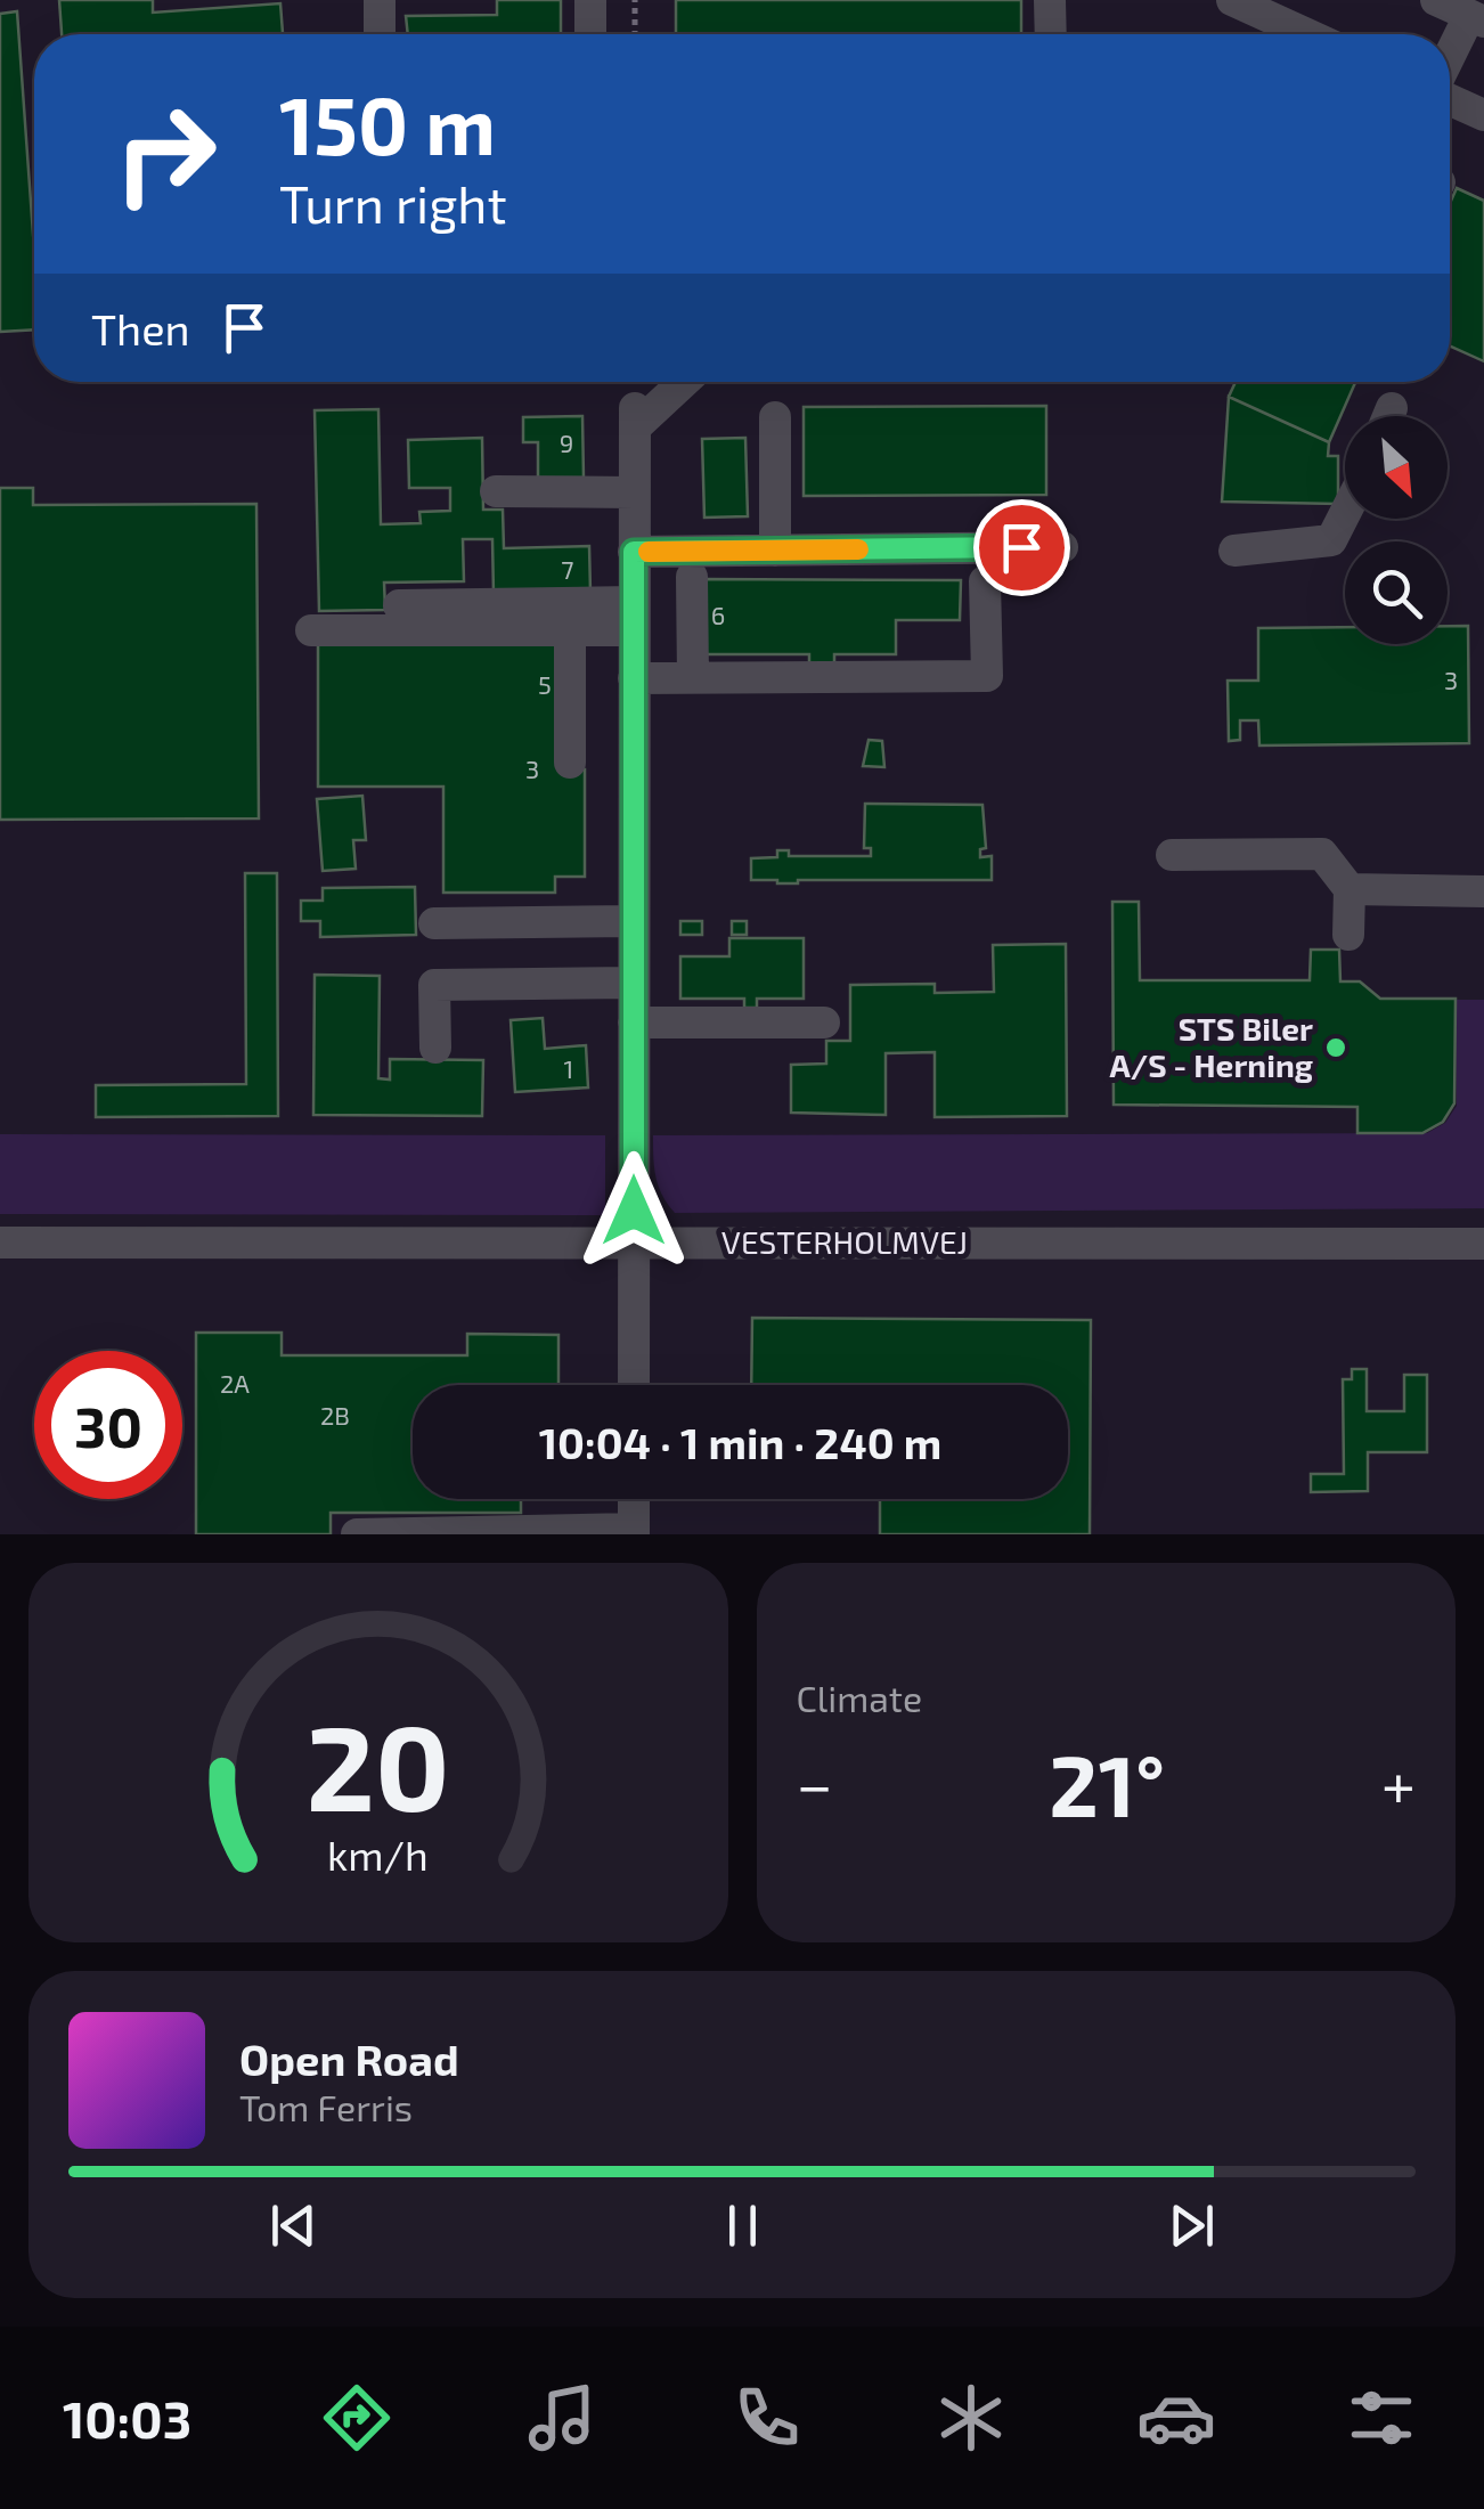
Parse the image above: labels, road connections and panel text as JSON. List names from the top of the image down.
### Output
{
  "streets": {
    "street": ["VESTERHOLMVEJ"]
  },
  "places": ["STS Biler A/S - Herning"],
  "house_numbers": [
    "9",
    "7",
    "6",
    "3",
    "5",
    "3",
    "1",
    "2A",
    "2B"
  ],
  "north": "bottom right",
  "page": {
    "turn": ["150 m", "Turn right"],
    "then": "Then",
    "limit": "30",
    "trip": "10:04 · 1 min · 240 m",
    "tile": "Climate",
    "heat": ["−", "21°", "+"],
    "song": ["Open Road", "Tom Ferris"],
    "tabs": "10:03",
    "gauge": ["20", "km/h"]
  }
}
